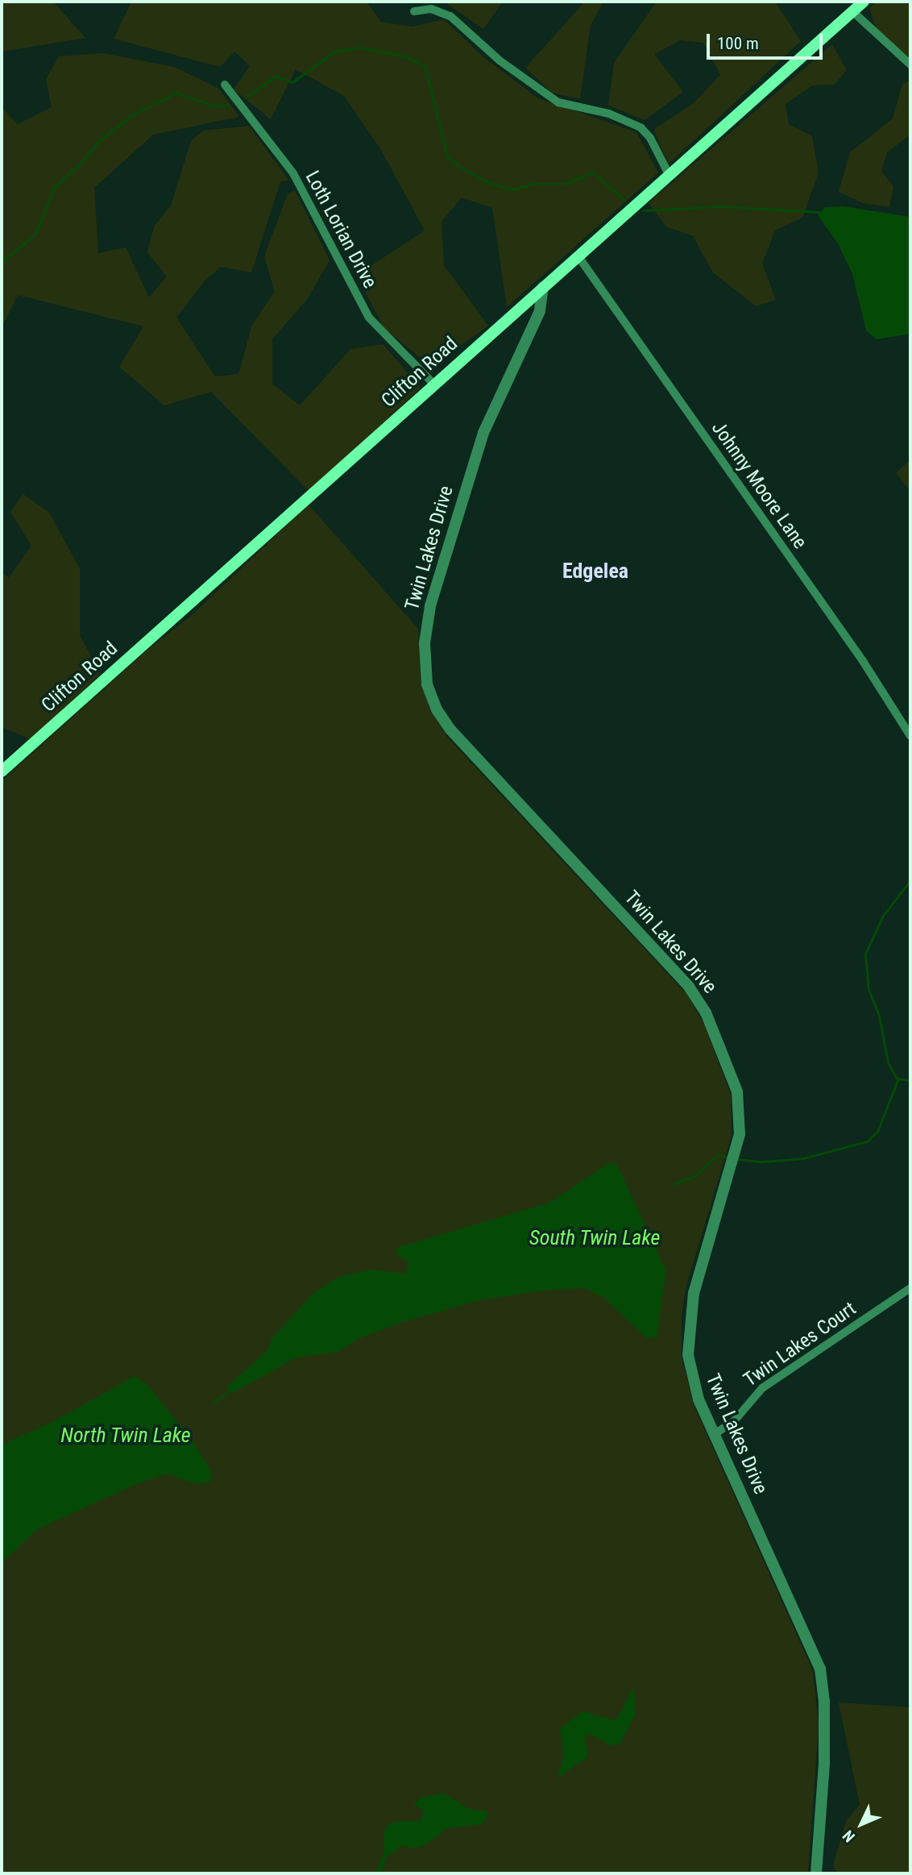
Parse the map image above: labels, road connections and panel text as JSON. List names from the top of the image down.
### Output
{
  "streets": {
    "main road": ["Clifton Road"],
    "street": [
      "Loth Lorian Drive",
      "Johnny Moore Lane",
      "Twin Lakes Drive",
      "Twin Lakes Court"
    ]
  },
  "crossings": [
    ["Loth Lorian Drive", "Clifton Road"],
    ["Clifton Road", "Johnny Moore Lane"],
    ["Clifton Road", "Twin Lakes Drive"],
    ["Twin Lakes Drive", "Twin Lakes Court"]
  ],
  "districts": ["Edgelea"],
  "water": ["South Twin Lake", "North Twin Lake"],
  "scale_bar": "100 m",
  "north": "bottom left"
}
